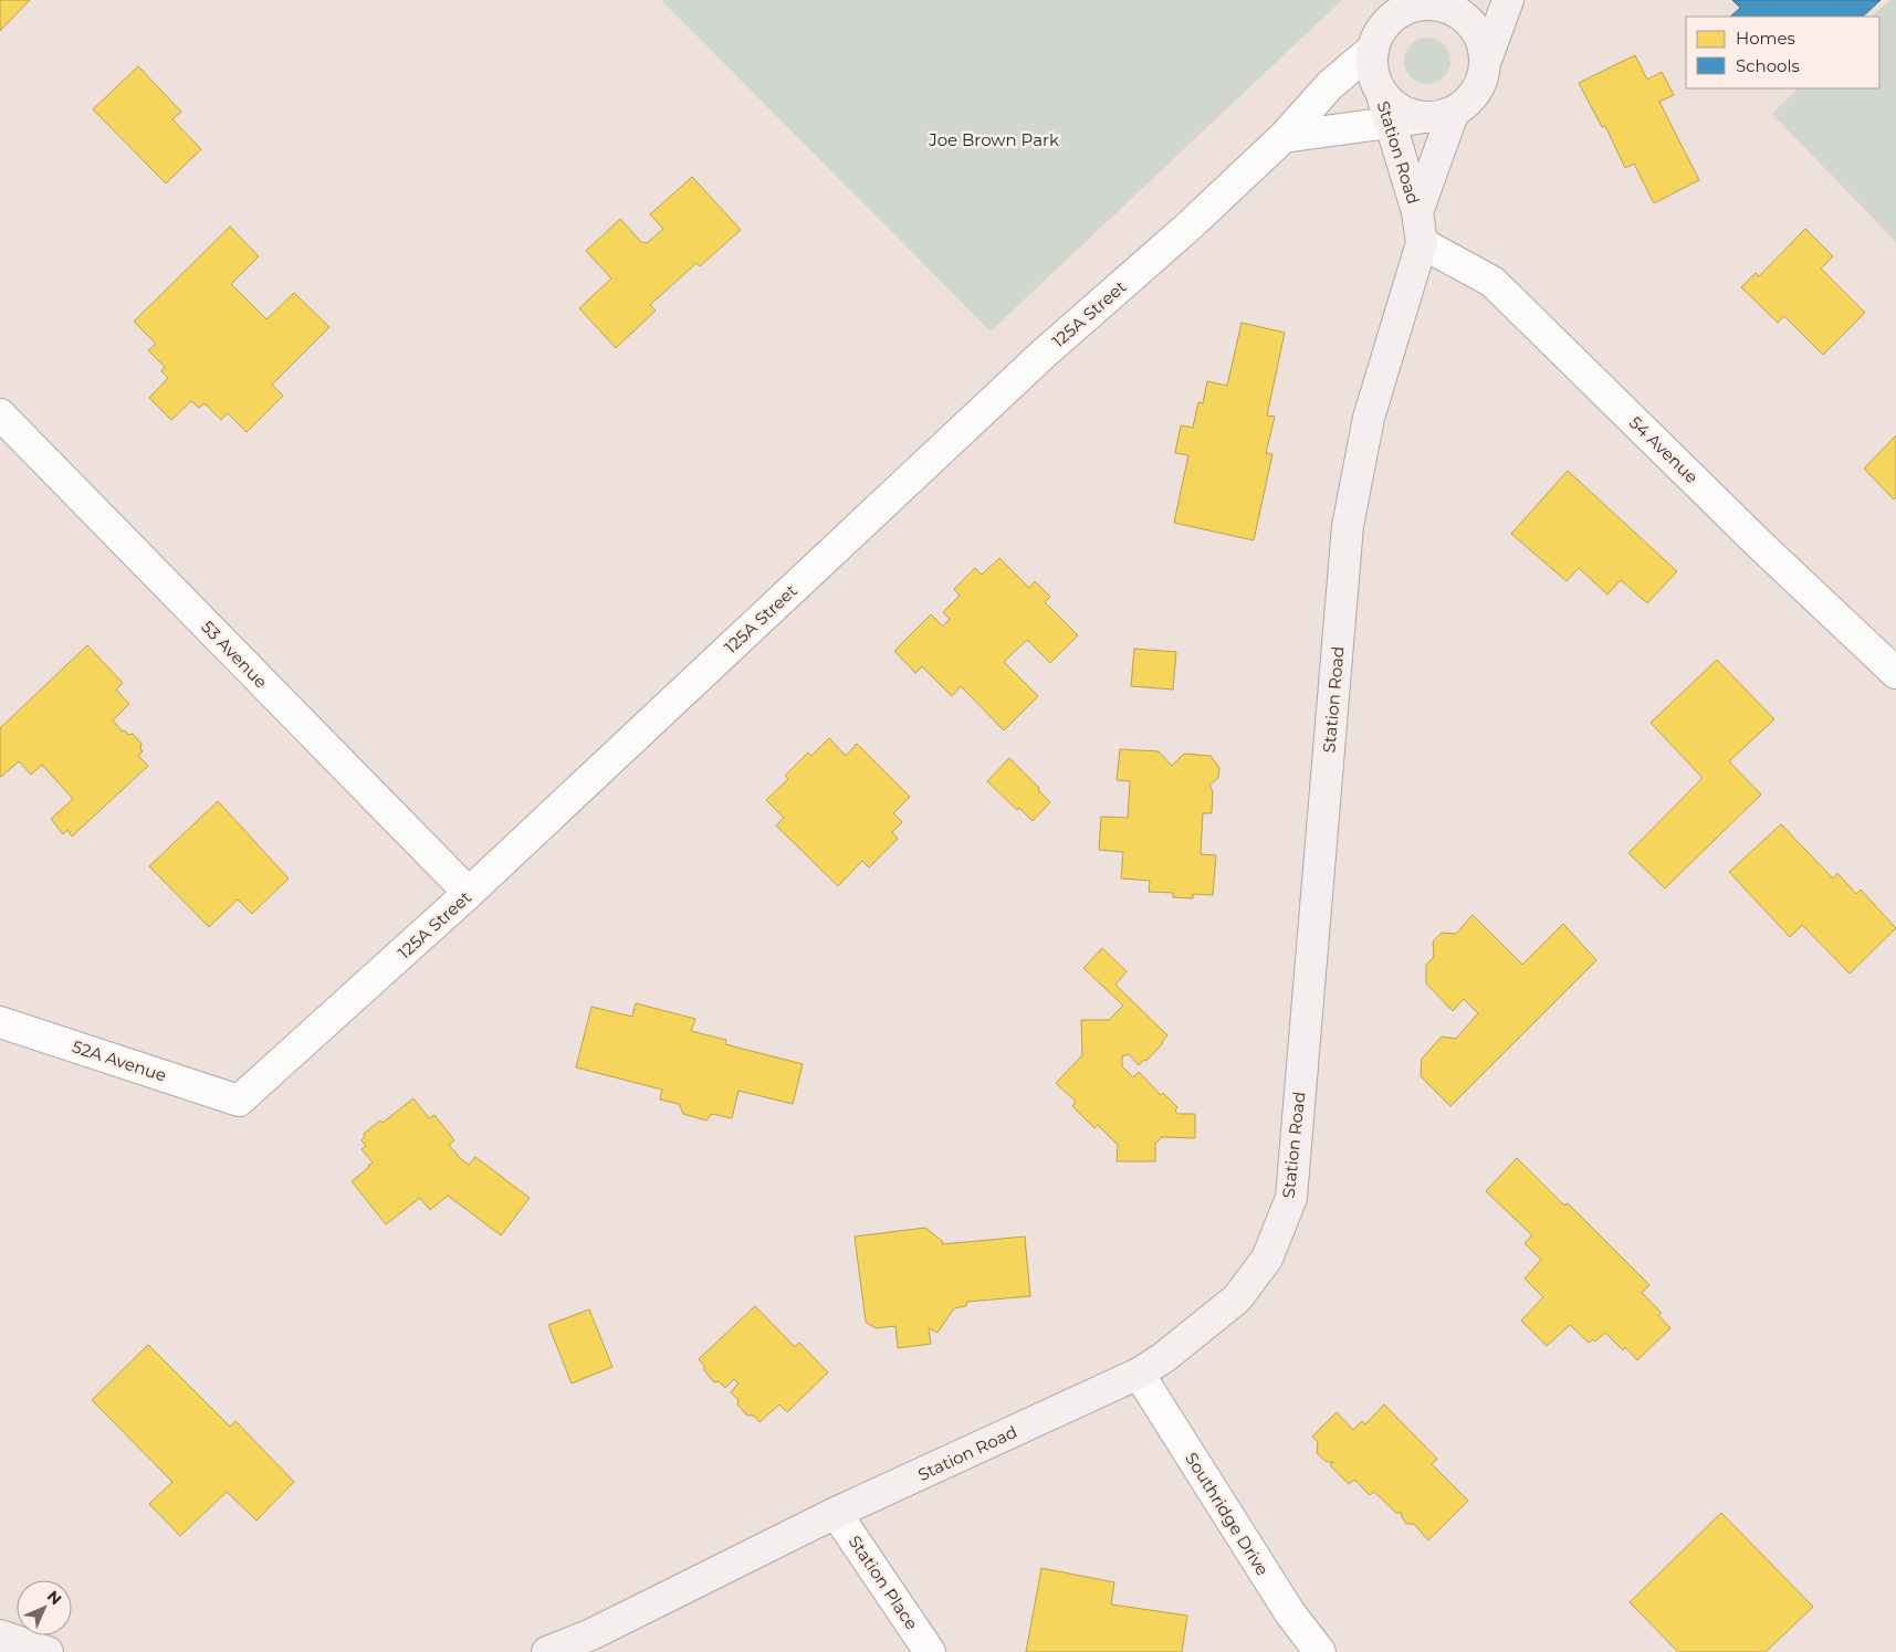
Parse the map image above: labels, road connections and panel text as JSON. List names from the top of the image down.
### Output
{
  "streets": {
    "street": [
      "Station Road",
      "125A Street",
      "54 Avenue",
      "53 Avenue",
      "52A Avenue",
      "Southridge Drive",
      "Station Place"
    ]
  },
  "crossings": [
    ["Station Road", "125A Street"],
    ["Station Road", "54 Avenue"],
    ["Station Road", "Southridge Drive"],
    ["Station Road", "Station Place"],
    ["125A Street", "53 Avenue"],
    ["125A Street", "52A Avenue"]
  ],
  "parks": ["Joe Brown Park"],
  "legend": ["Homes", "Schools"],
  "north": "top right"
}
